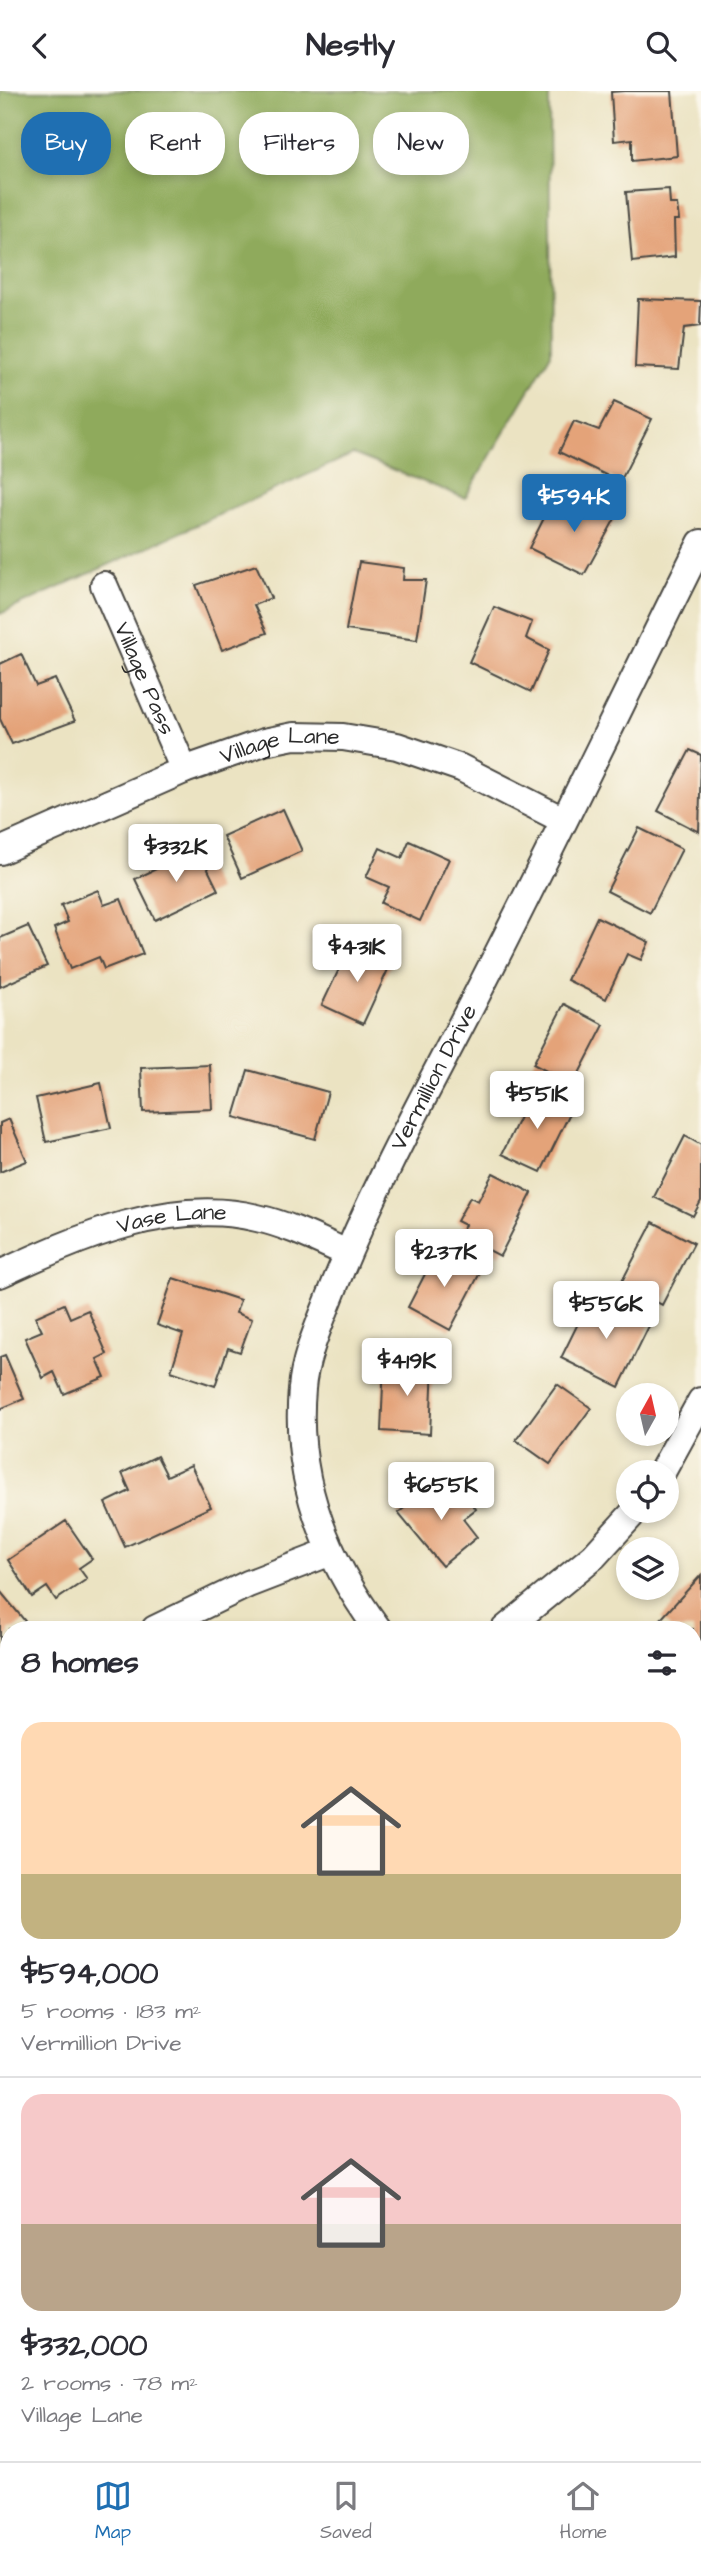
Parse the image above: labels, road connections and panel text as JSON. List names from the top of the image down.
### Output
{
  "streets": {
    "street": [
      "Village Pass",
      "Village Lane",
      "Vermillion Drive",
      "Vase Lane"
    ]
  },
  "crossings": [
    ["Village Pass", "Village Lane"],
    ["Village Lane", "Vermillion Drive"],
    ["Vermillion Drive", "Vase Lane"]
  ],
  "north": "top",
  "page": {
    "header": "Nestly",
    "chip": [
      "Buy",
      "Rent",
      "Filters",
      "New"
    ],
    "price": [
      "$594K",
      "$332K",
      "$431K",
      "$551K",
      "$237K",
      "$556K",
      "$419K",
      "$655K"
    ],
    "heading": "8 homes",
    "list": [
      {
        "name": "$594,000",
        "note": "5 rooms · 183 m² · Vermillion Drive"
      },
      {
        "name": "$332,000",
        "note": "2 rooms · 78 m² · Village Lane"
      }
    ],
    "tabs": ["Map", "Saved", "Home"]
  }
}
